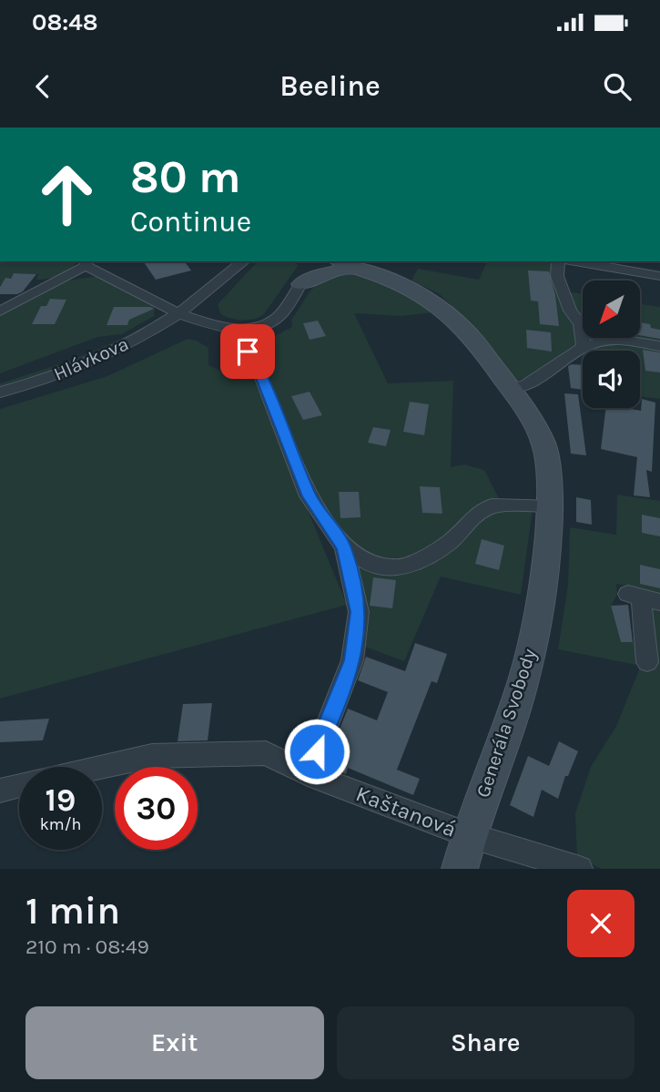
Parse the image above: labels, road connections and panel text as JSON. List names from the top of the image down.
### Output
{
  "streets": {
    "main road": ["Generála Svobody"],
    "street": ["Hlávkova", "Kaštanová"]
  },
  "crossings": [
    ["Generála Svobody", "Kaštanová"]
  ],
  "north": "bottom left",
  "page": {
    "status": "08:48",
    "header": "Beeline",
    "turn": ["80 m", "Continue"],
    "speed": "19 km/h",
    "limit": "30",
    "heading": ["1 min", "210 m · 08:49"],
    "buttons": ["Exit", "Share"]
  }
}
